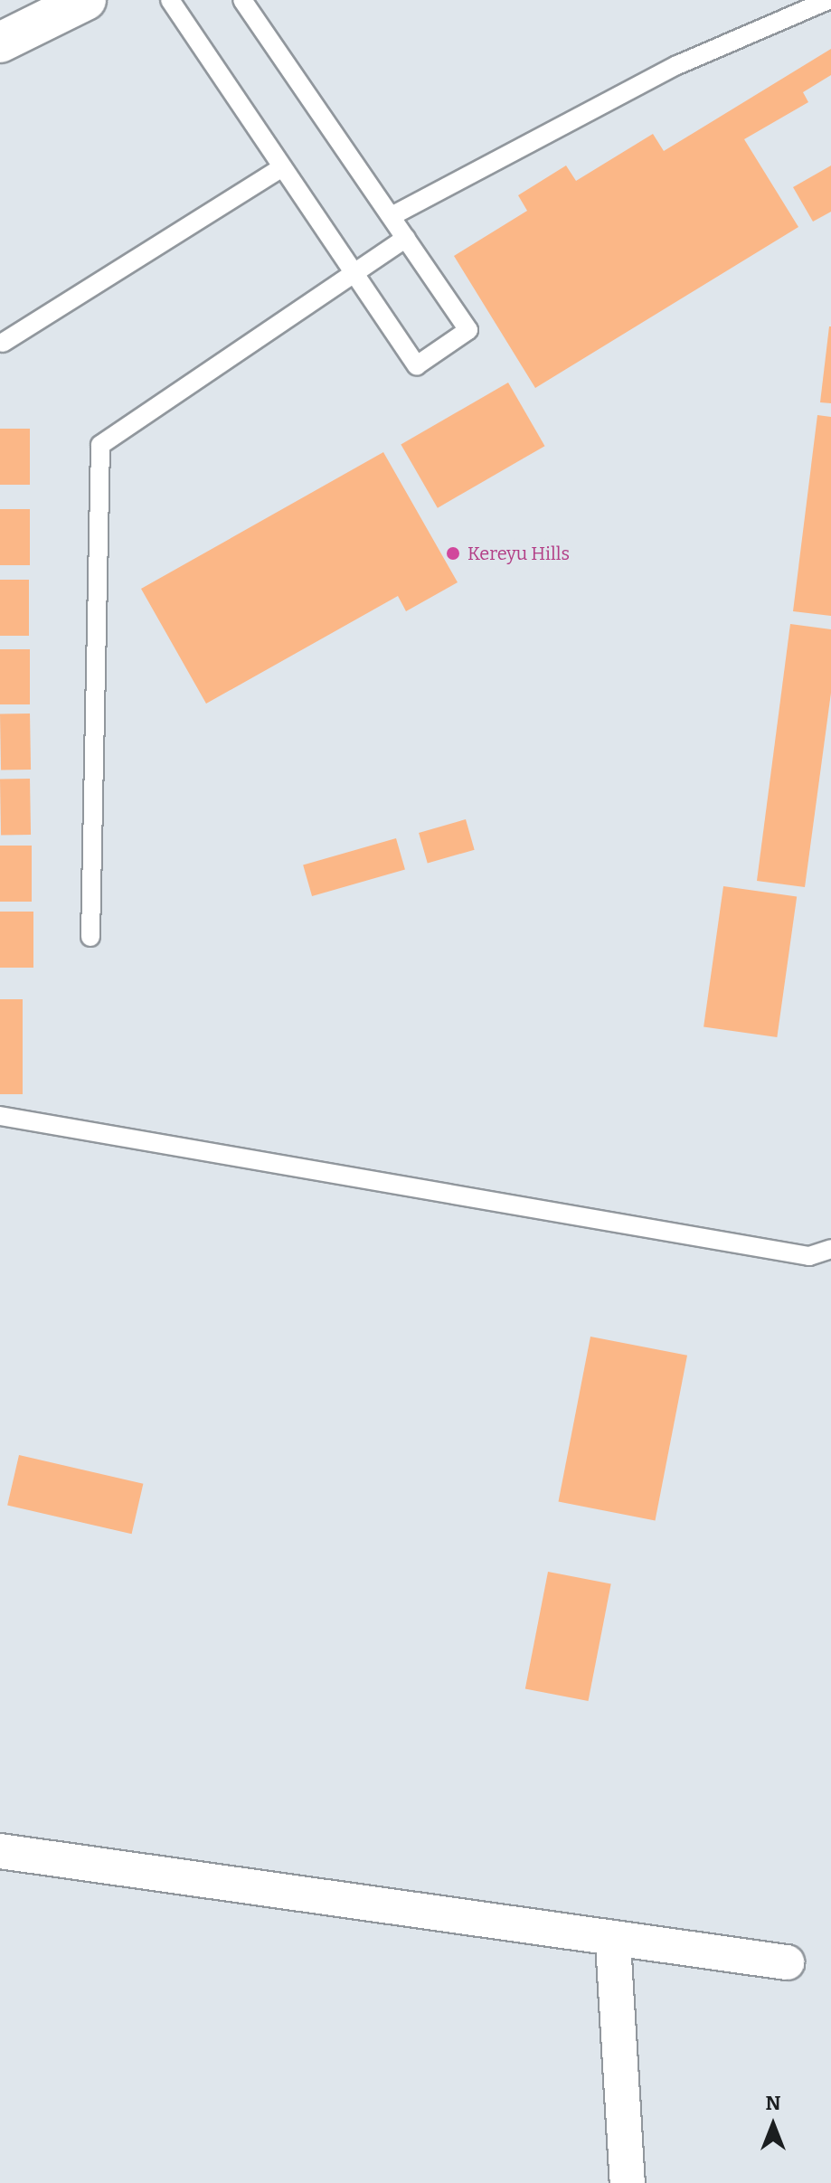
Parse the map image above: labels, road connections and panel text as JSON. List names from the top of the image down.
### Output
{
  "places": ["Kereyu Hills"],
  "north": "top"
}
